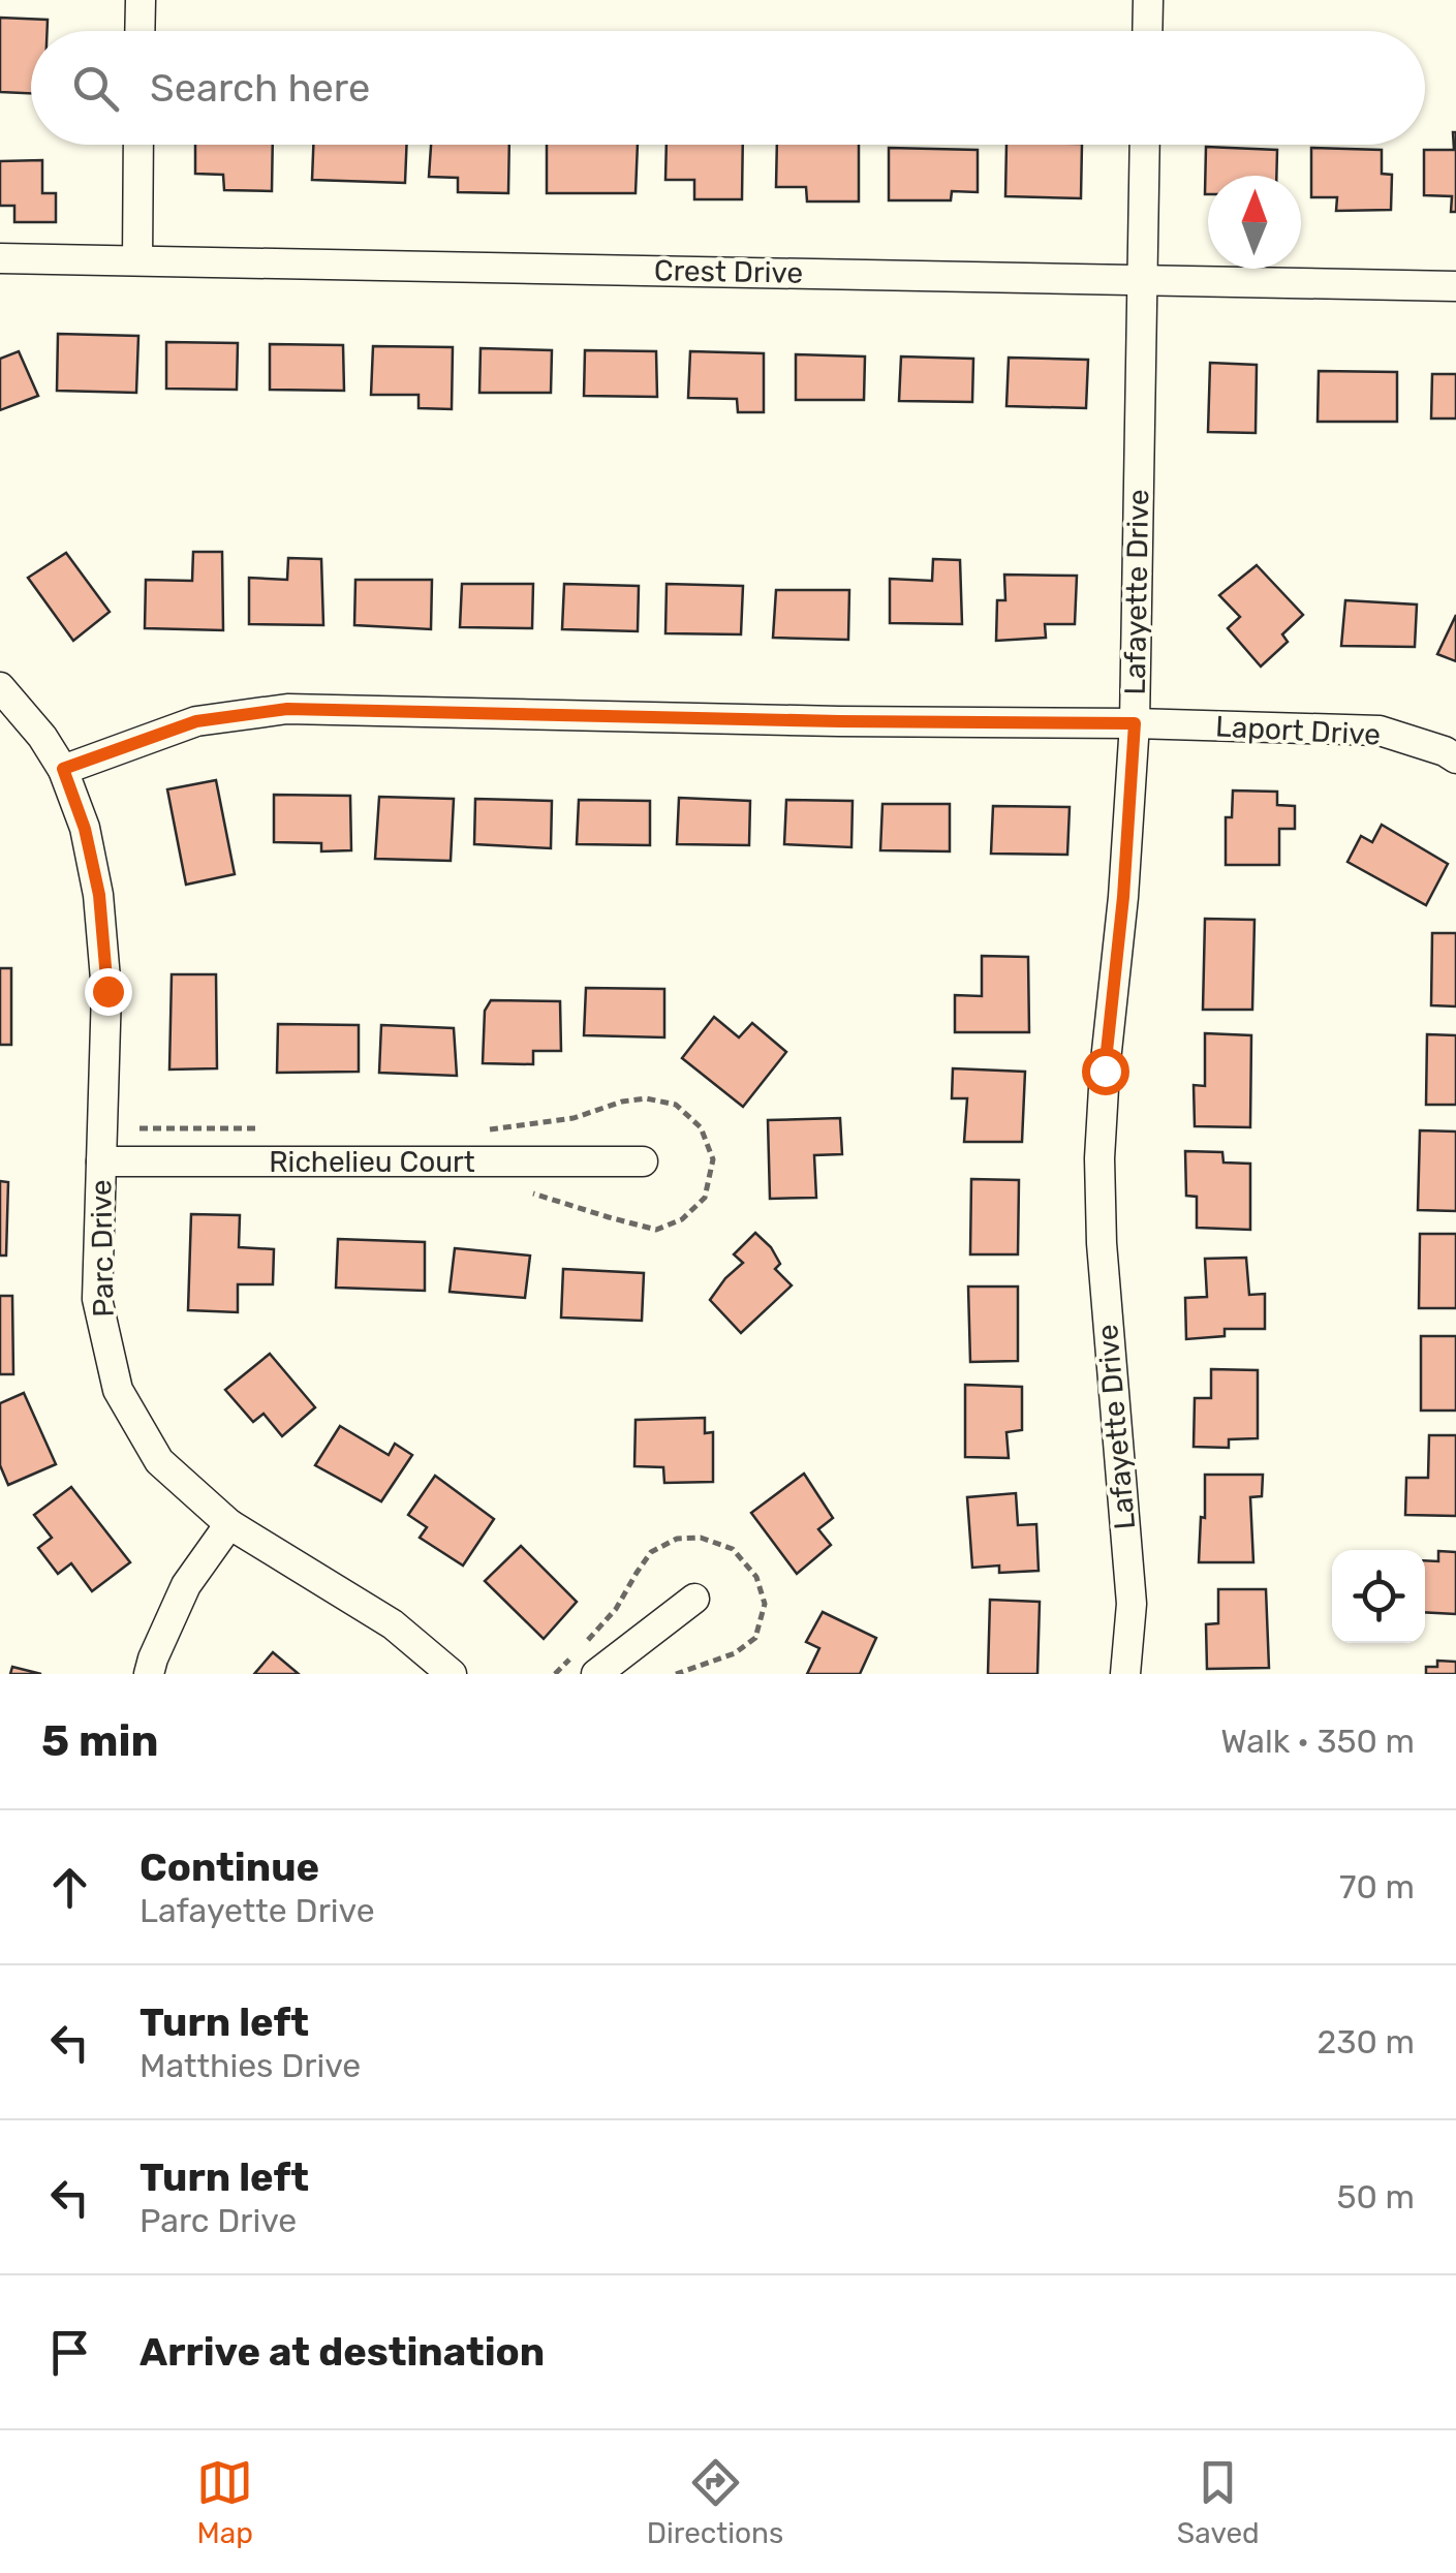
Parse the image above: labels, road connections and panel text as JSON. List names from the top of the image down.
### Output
{
  "streets": {
    "street": [
      "Crest Drive",
      "Lafayette Drive",
      "Laport Drive",
      "Richelieu Court",
      "Parc Drive"
    ]
  },
  "crossings": [
    ["Crest Drive", "Lafayette Drive"],
    ["Lafayette Drive", "Laport Drive"],
    ["Laport Drive", "Parc Drive"],
    ["Richelieu Court", "Parc Drive"]
  ],
  "north": "top",
  "page": {
    "search": "Search here",
    "heading": ["5 min", "Walk · 350 m"],
    "list": [
      ["Continue", "Lafayette Drive", "70 m"],
      ["Turn left", "Matthies Drive", "230 m"],
      ["Turn left", "Parc Drive", "50 m"],
      "Arrive at destination"
    ],
    "nav": ["Map", "Directions", "Saved"]
  }
}
